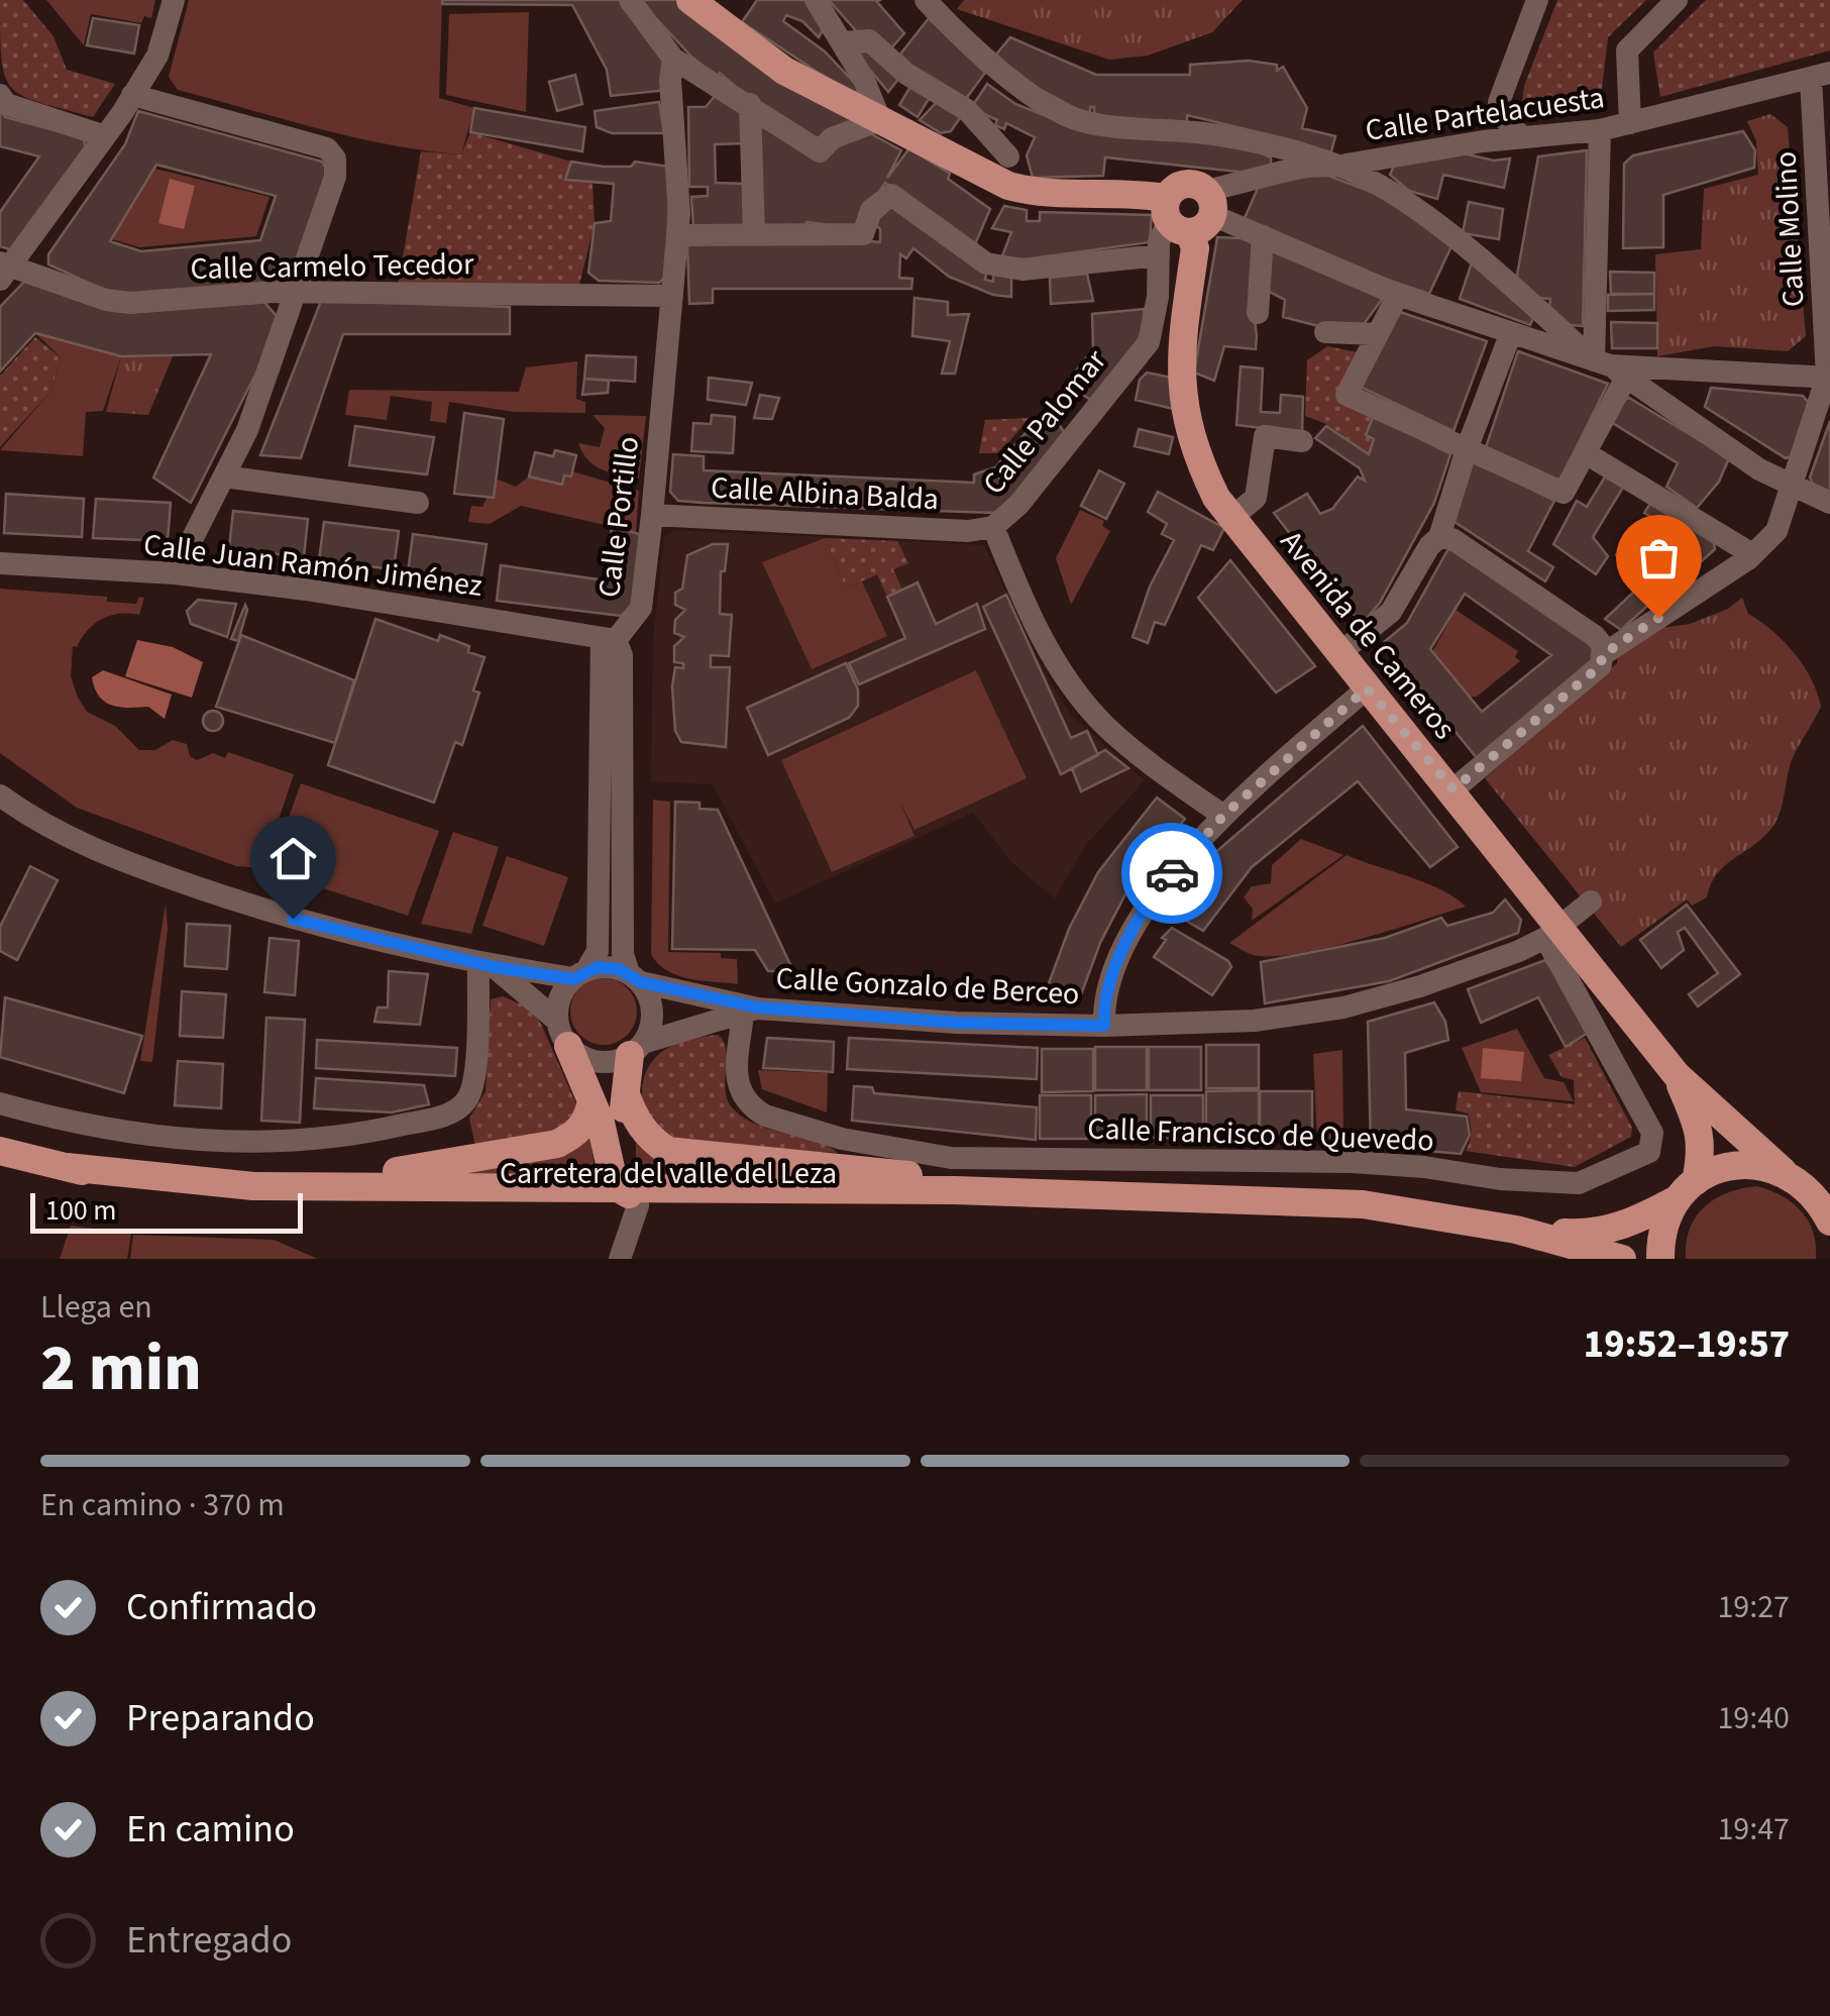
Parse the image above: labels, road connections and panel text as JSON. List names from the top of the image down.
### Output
{
  "streets": {
    "main road": ["Avenida de Cameros", "Carretera del valle del Leza"],
    "street": [
      "Calle Partelacuesta",
      "Calle Molino",
      "Calle Carmelo Tecedor",
      "Calle Palomar",
      "Calle Albina Balda",
      "Calle Portillo",
      "Calle Juan Ramón Jiménez",
      "Calle Gonzalo de Berceo",
      "Calle Francisco de Quevedo"
    ]
  },
  "crossings": [
    ["Calle Partelacuesta", "Calle Molino"],
    ["Calle Carmelo Tecedor", "Calle Portillo"],
    ["Calle Palomar", "Calle Albina Balda"],
    ["Calle Palomar", "Avenida de Cameros"],
    ["Calle Albina Balda", "Calle Portillo"],
    ["Calle Portillo", "Calle Juan Ramón Jiménez"],
    ["Calle Portillo", "Calle Gonzalo de Berceo"],
    ["Avenida de Cameros", "Calle Gonzalo de Berceo"],
    ["Avenida de Cameros", "Calle Francisco de Quevedo"],
    ["Calle Gonzalo de Berceo", "Calle Francisco de Quevedo"]
  ],
  "scale_bar": "100 m",
  "page": {
    "scale": "100 m",
    "heading": ["2 min", "Llega en", "19:52–19:57"],
    "bar": "En camino · 370 m",
    "list": [
      ["Confirmado", "19:27"],
      ["Preparando", "19:40"],
      ["En camino", "19:47"],
      "Entregado"
    ]
  }
}
